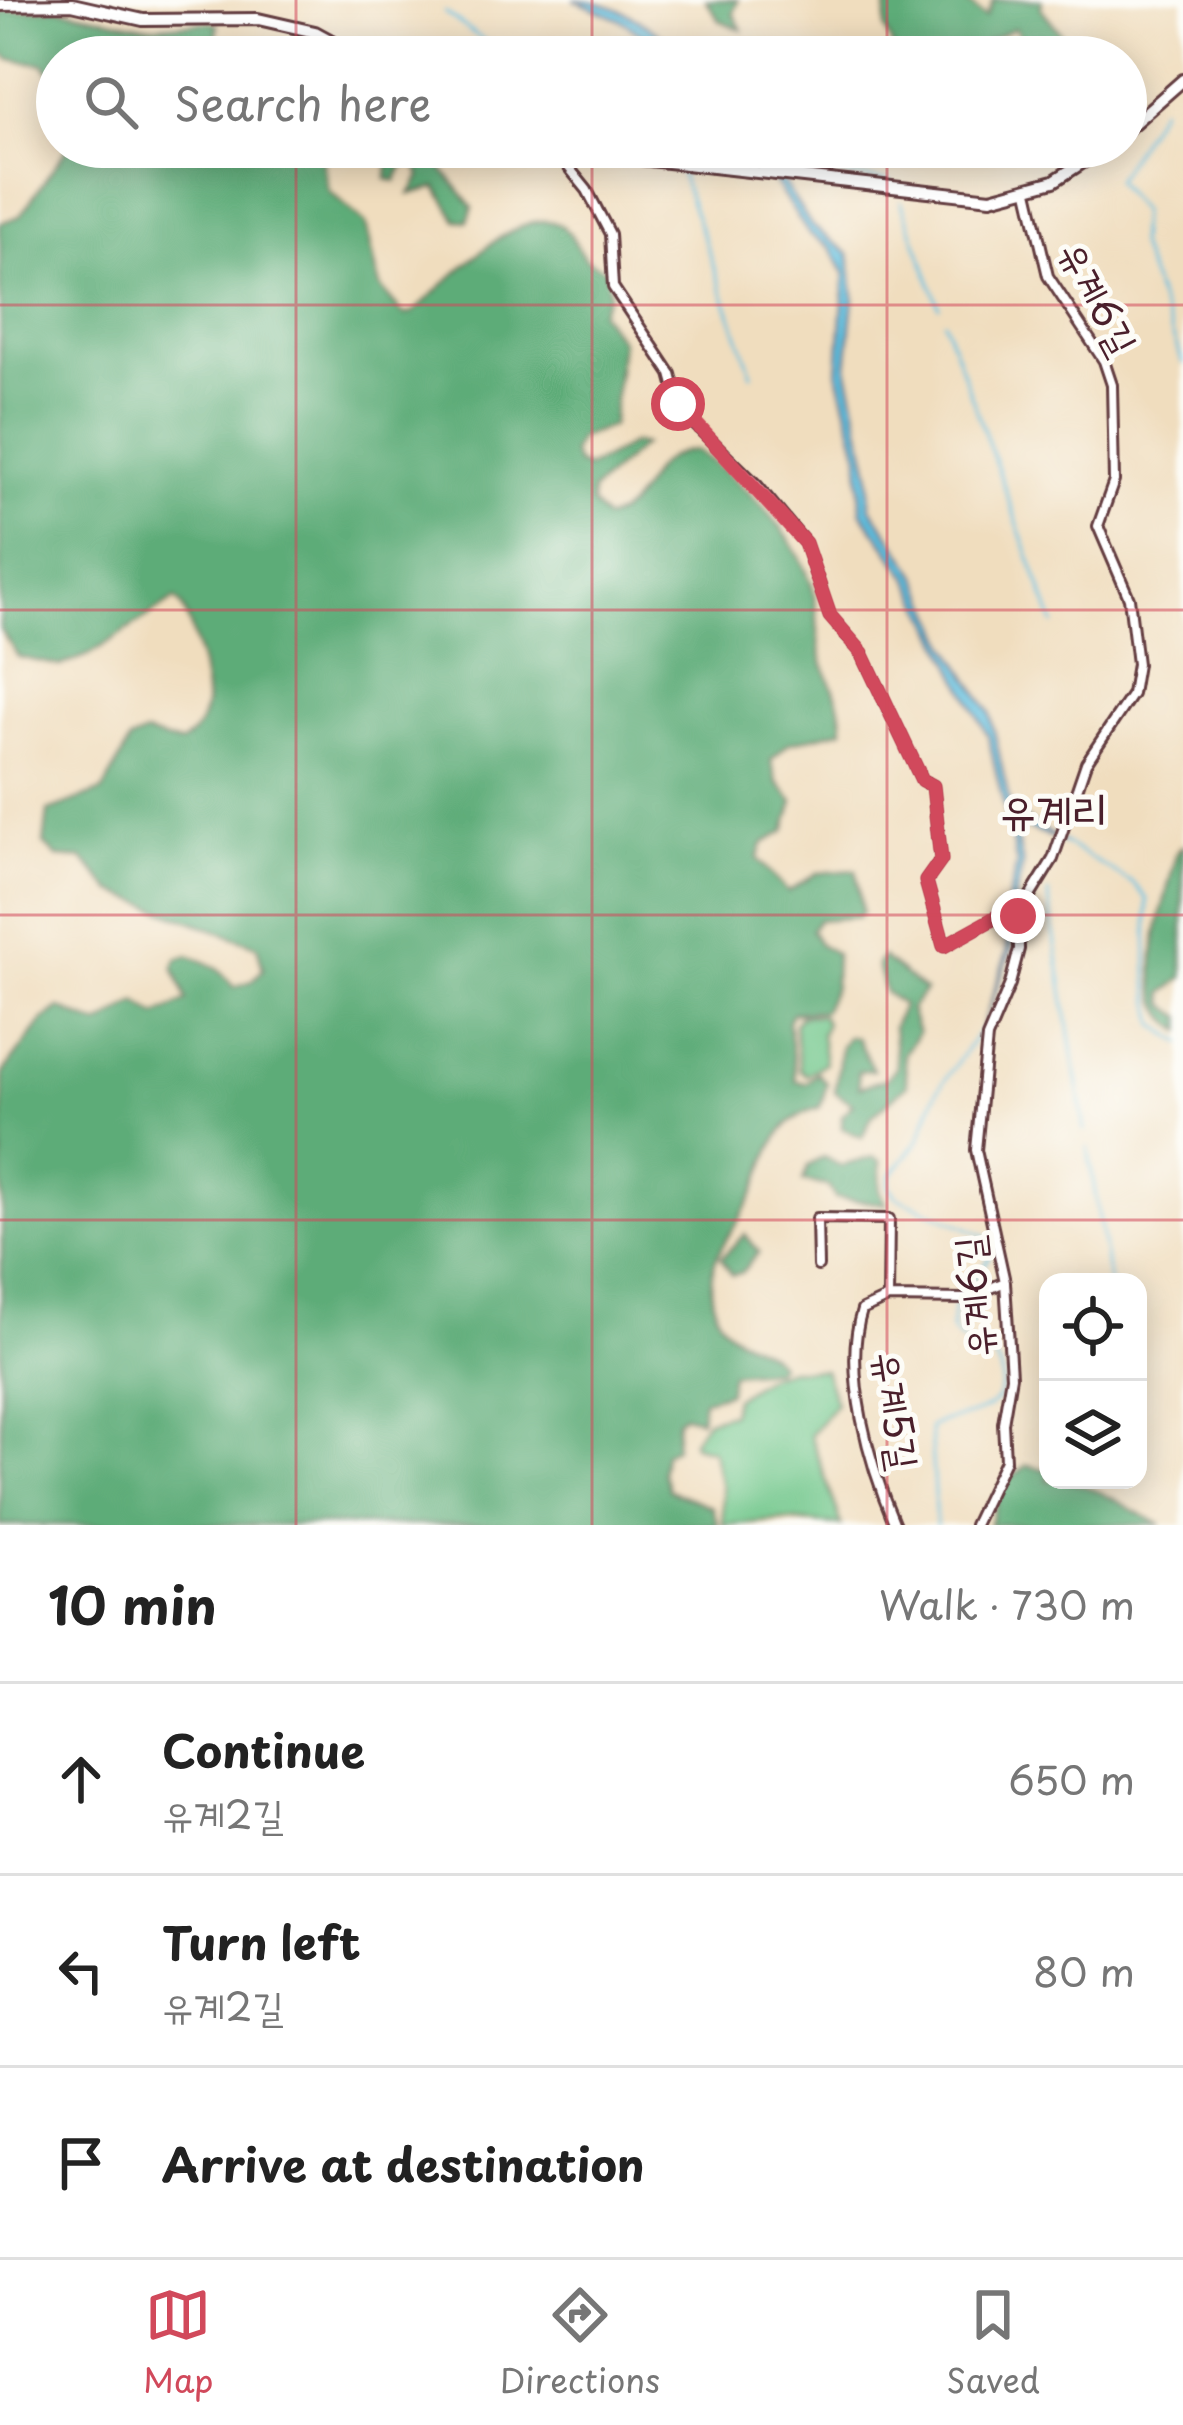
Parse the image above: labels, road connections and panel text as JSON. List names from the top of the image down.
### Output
{
  "streets": {
    "street": ["유계6길", "유계5길"]
  },
  "crossings": [
    ["유계6길", "유계5길"]
  ],
  "districts": ["유계리"],
  "page": {
    "search": "Search here",
    "heading": ["10 min", "Walk · 730 m"],
    "list": [
      ["Continue", "유계2길", "650 m"],
      ["Turn left", "유계2길", "80 m"],
      "Arrive at destination"
    ],
    "nav": ["Map", "Directions", "Saved"]
  }
}
